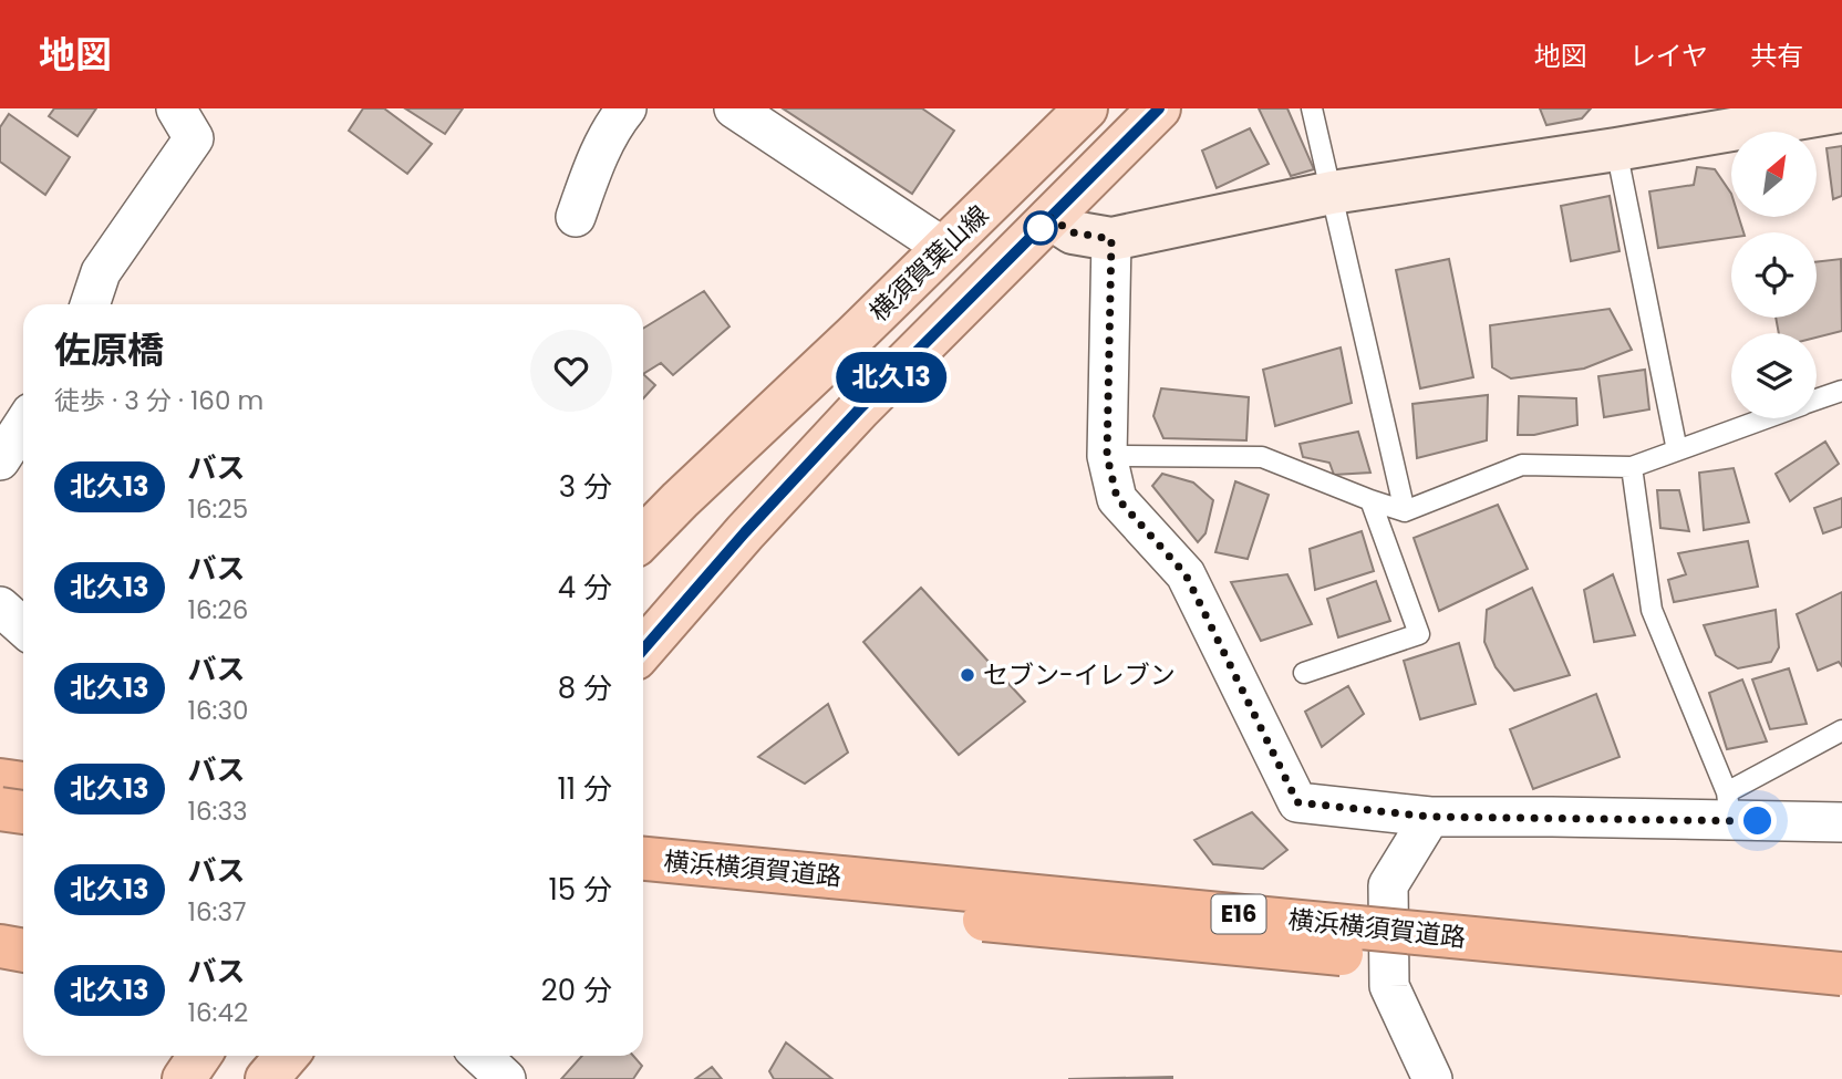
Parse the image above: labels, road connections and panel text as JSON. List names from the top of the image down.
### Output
{
  "streets": {
    "highway": ["横浜横須賀道路", "E16"],
    "main road": ["横須賀葉山線"]
  },
  "places": ["セブン-イレブン"],
  "lines": ["bus line 北久13"],
  "north": "top right",
  "page": {
    "header": "地図",
    "nav": ["地図", "レイヤ", "共有"],
    "on_map": "北久13",
    "heading": ["佐原橋", "徒歩 · 3 分 · 160 m"],
    "list": [
      {
        "mark": "北久13",
        "name": "バス",
        "note": "16:25",
        "value": "3 分"
      },
      {
        "mark": "北久13",
        "name": "バス",
        "note": "16:26",
        "value": "4 分"
      },
      {
        "mark": "北久13",
        "name": "バス",
        "note": "16:30",
        "value": "8 分"
      },
      {
        "mark": "北久13",
        "name": "バス",
        "note": "16:33",
        "value": "11 分"
      },
      {
        "mark": "北久13",
        "name": "バス",
        "note": "16:37",
        "value": "15 分"
      },
      {
        "mark": "北久13",
        "name": "バス",
        "note": "16:42",
        "value": "20 分"
      }
    ]
  }
}
